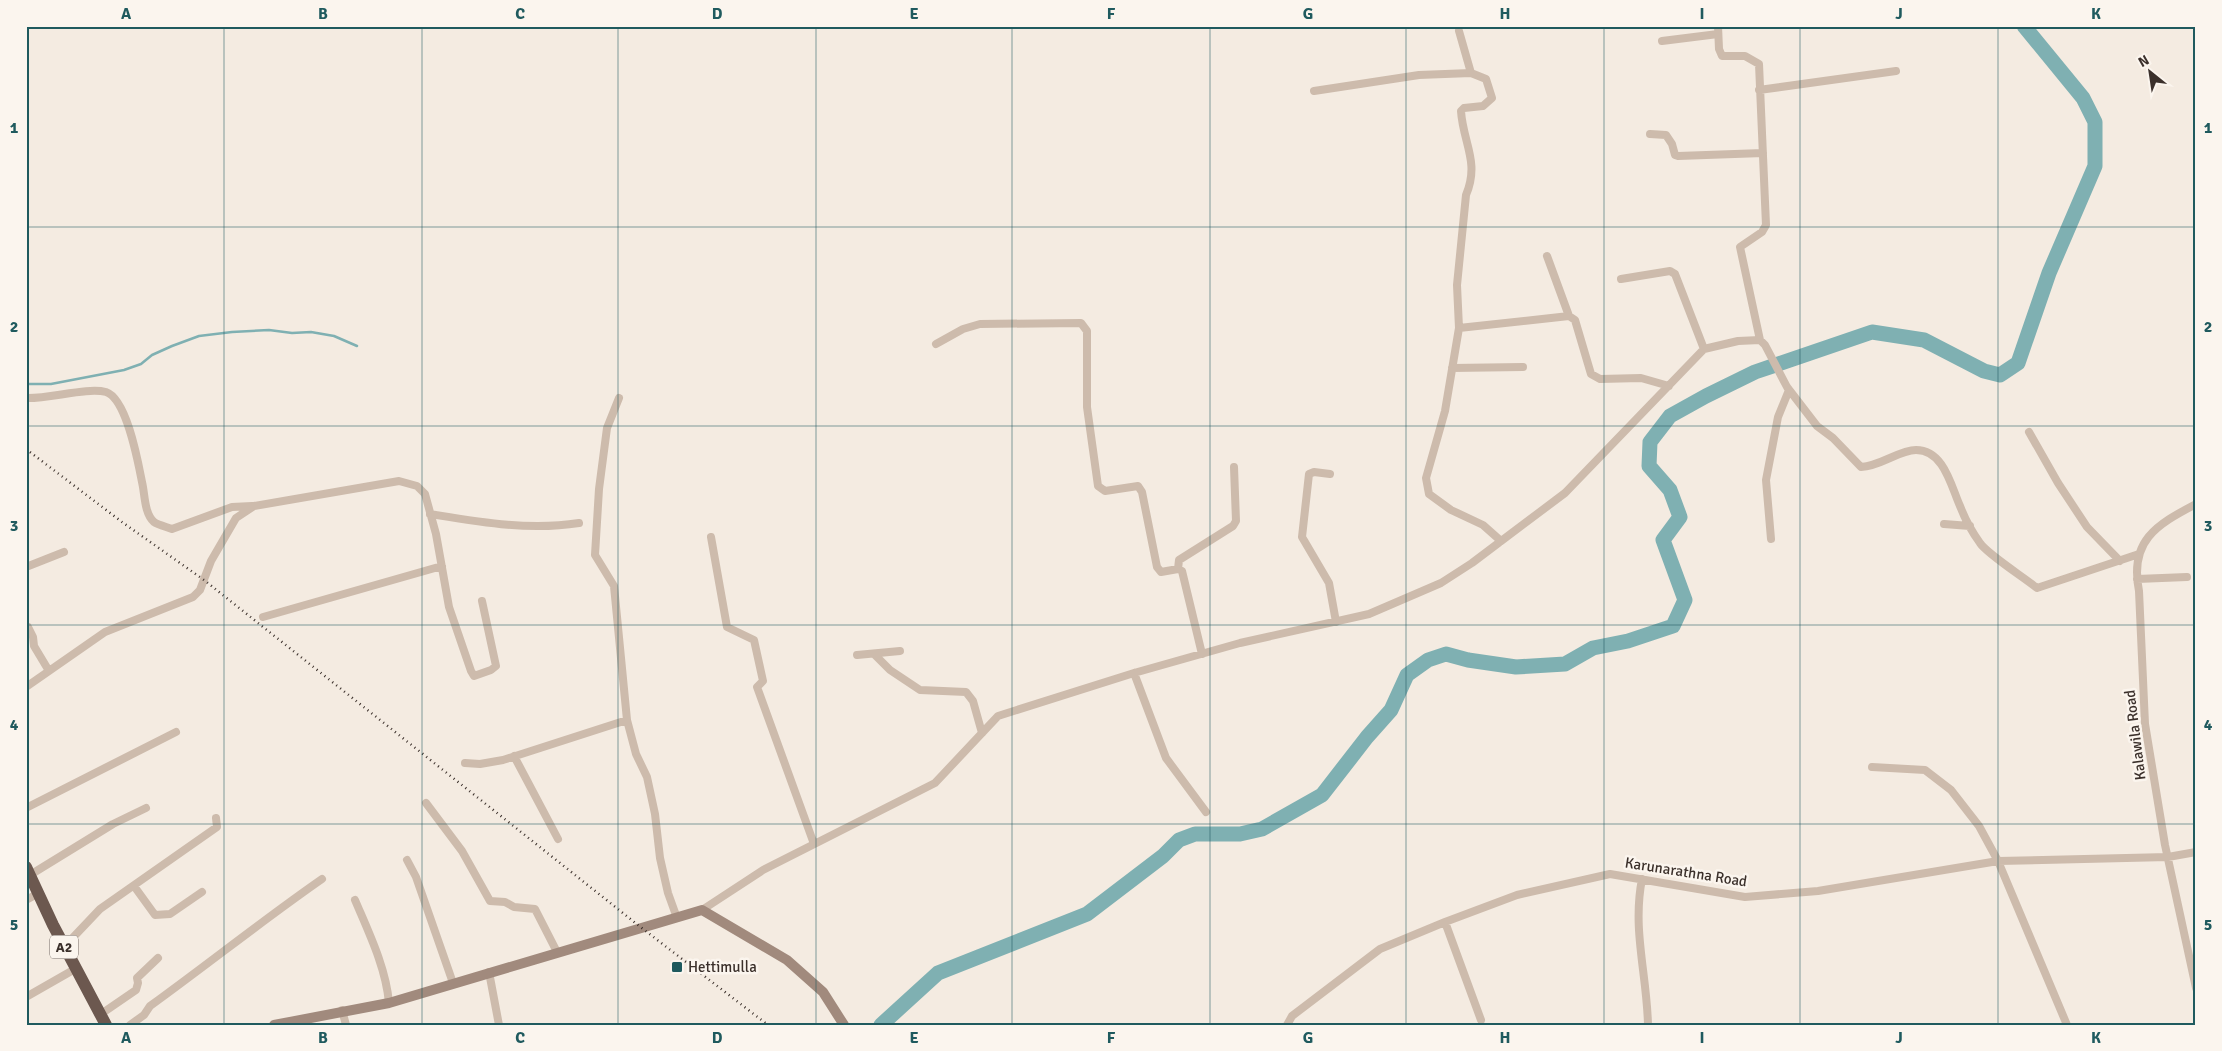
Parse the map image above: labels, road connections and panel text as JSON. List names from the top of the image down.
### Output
{
  "streets": {
    "highway": ["A2"],
    "street": ["Kalawila Road", "Karunarathna Road"]
  },
  "crossings": [
    ["Kalawila Road", "Karunarathna Road"]
  ],
  "places": {
    "transit": ["Hettimulla"]
  },
  "north": "top left",
  "grid": {
    "columns": [
      "A",
      "B",
      "C",
      "D",
      "E",
      "F",
      "G",
      "H",
      "I",
      "J",
      "K"
    ],
    "rows": [
      "1",
      "2",
      "3",
      "4",
      "5"
    ]
  }
}
